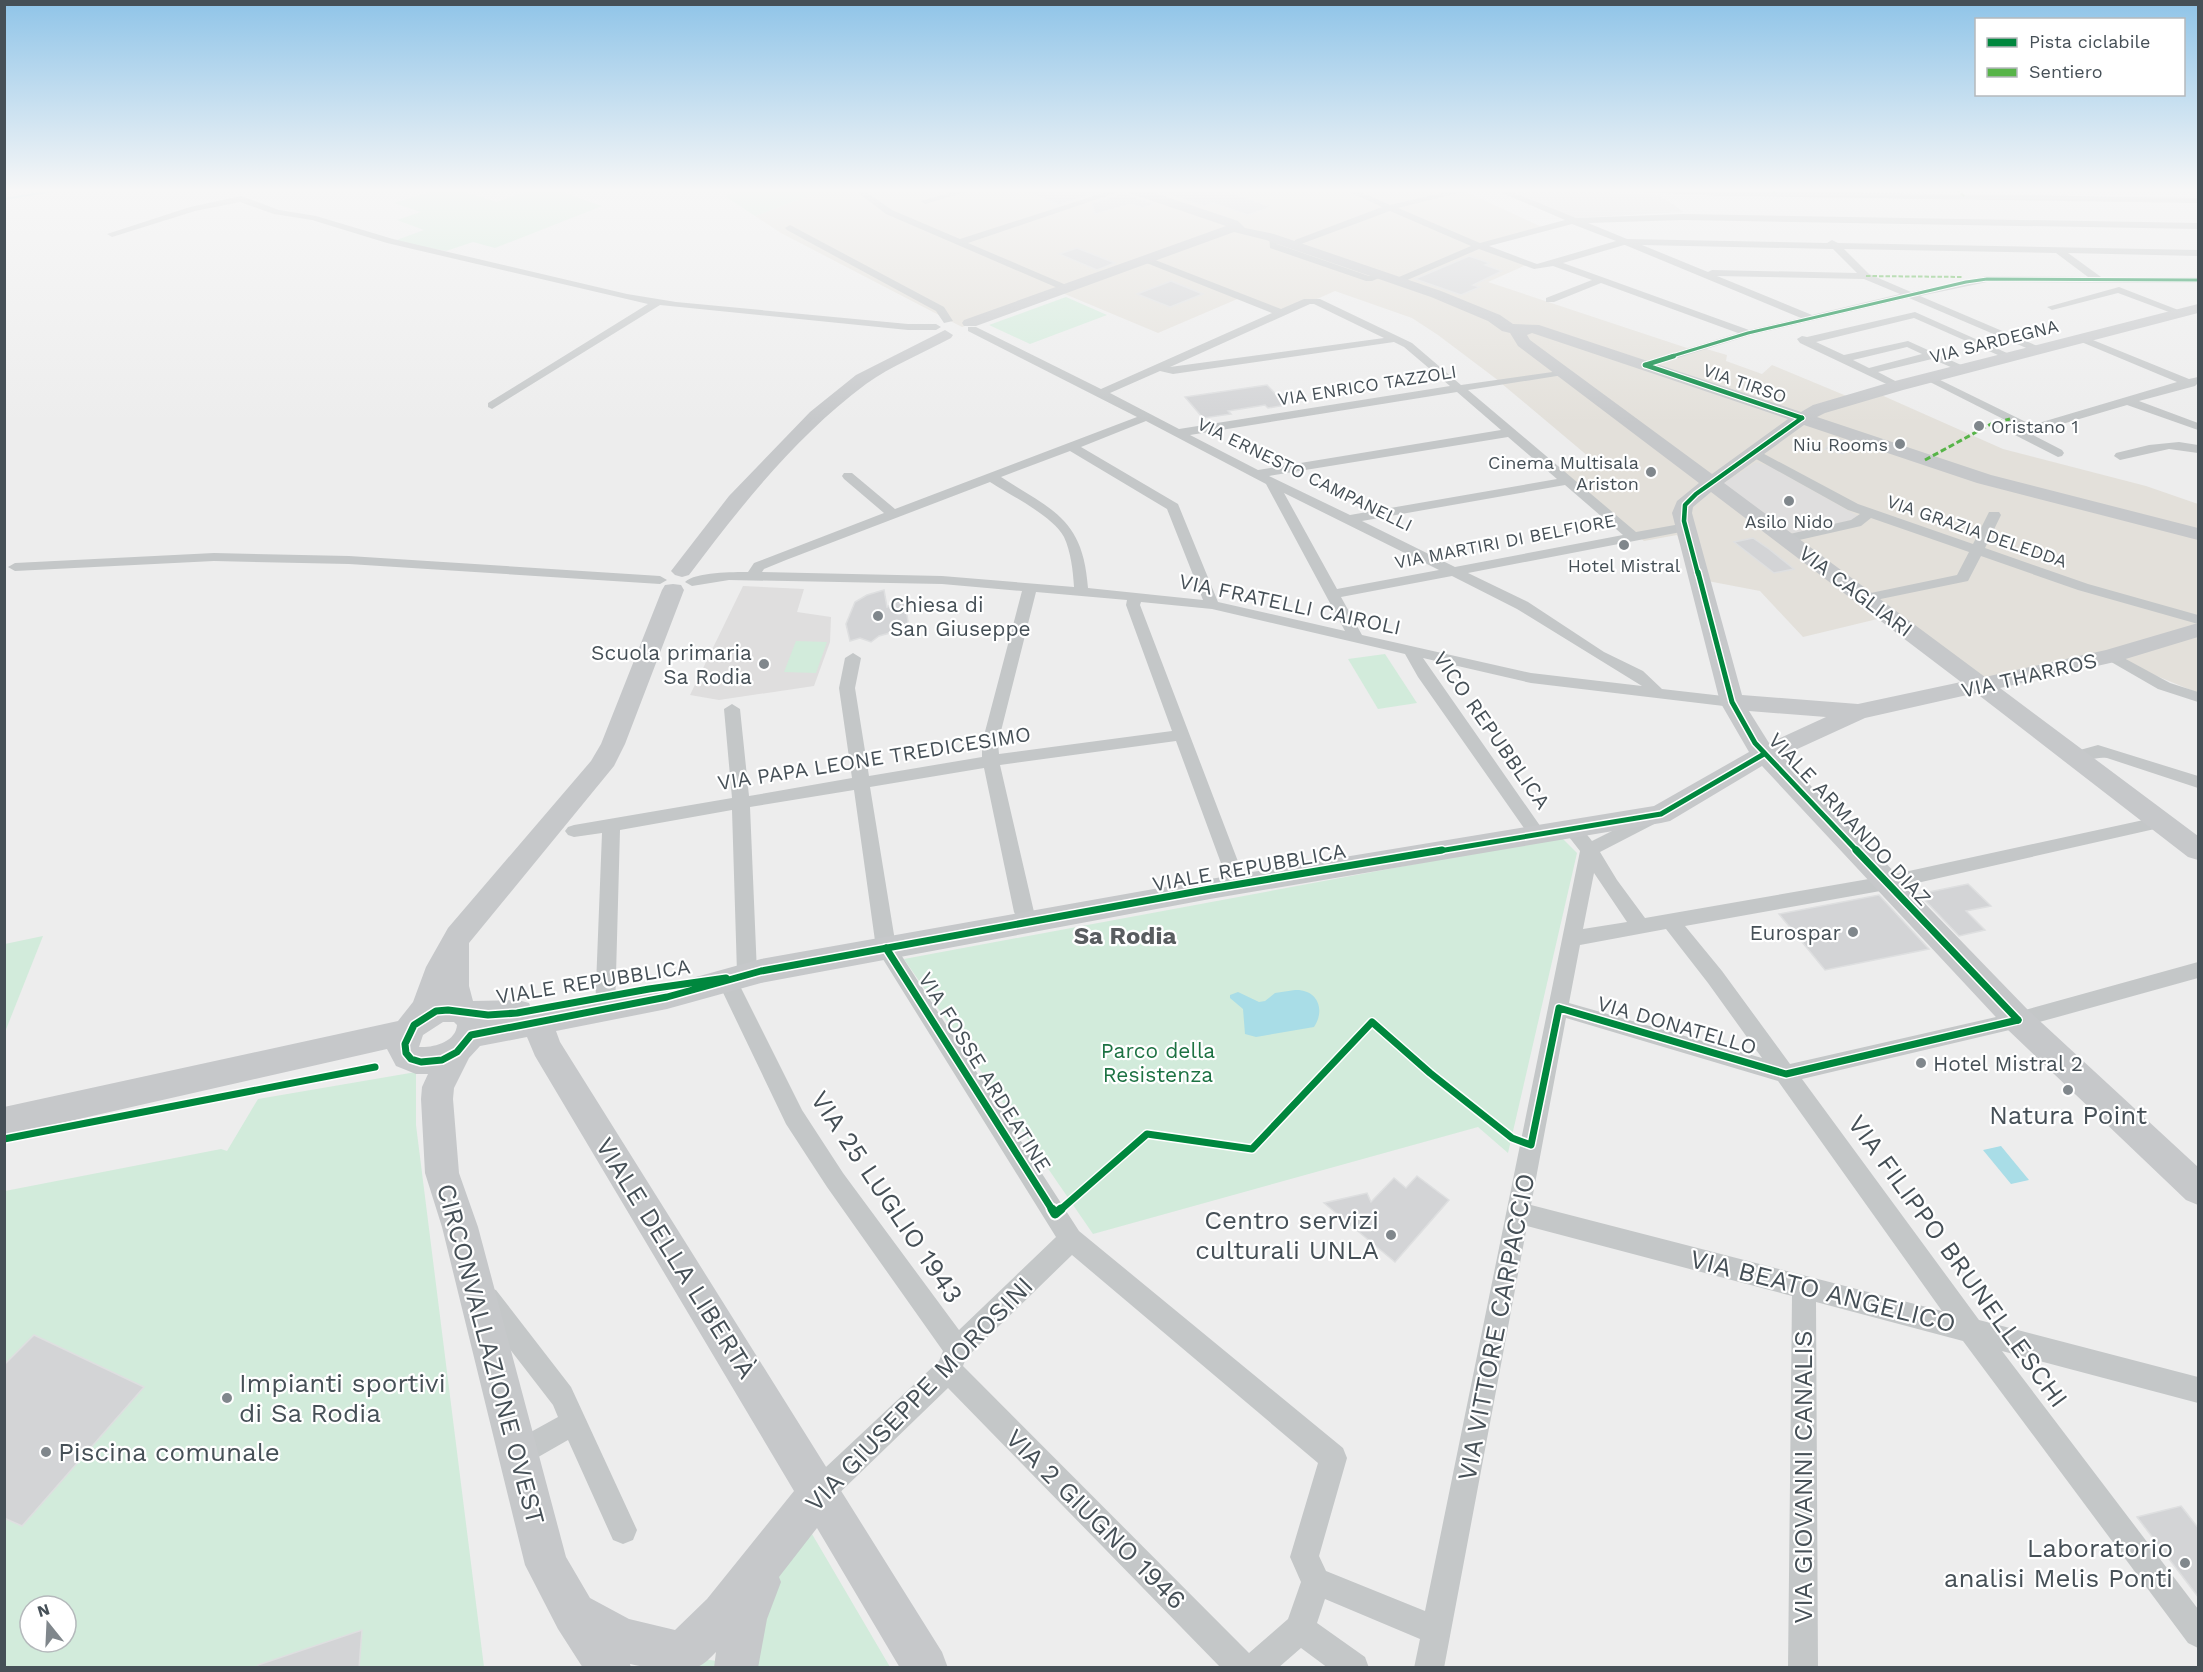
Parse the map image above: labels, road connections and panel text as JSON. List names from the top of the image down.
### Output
{
  "streets": {
    "street": [
      "VIA SARDEGNA",
      "VIA TIRSO",
      "VIA ENRICO TAZZOLI",
      "VIA ERNESTO CAMPANELLI",
      "VIA GRAZIA DELEDDA",
      "VIA MARTIRI DI BELFIORE",
      "VIA CAGLIARI",
      "VIA FRATELLI CAIROLI",
      "VIA THARROS",
      "VICO REPUBBLICA",
      "VIA PAPA LEONE TREDICESIMO",
      "VIALE ARMANDO DIAZ",
      "VIALE REPUBBLICA",
      "VIA DONATELLO",
      "VIA FOSSE ARDEATINE",
      "VIA 25 LUGLIO 1943",
      "VIALE DELLA LIBERTÀ",
      "VIA FILIPPO BRUNELLESCHI",
      "VIA BEATO ANGELICO",
      "VIA VITTORE CARPACCIO",
      "CIRCONVALLAZIONE OVEST",
      "VIA GIUSEPPE MOROSINI",
      "VIA GIOVANNI CANALIS",
      "VIA 2 GIUGNO 1946"
    ]
  },
  "crossings": [
    ["VIA SARDEGNA", "VIA TIRSO"],
    ["VIA SARDEGNA", "VIA GRAZIA DELEDDA"],
    ["VIA SARDEGNA", "VIA CAGLIARI"],
    ["VIA SARDEGNA", "VIALE ARMANDO DIAZ"],
    ["VIA TIRSO", "VIA CAGLIARI"],
    ["VIA ENRICO TAZZOLI", "VIA ERNESTO CAMPANELLI"],
    ["VIA ENRICO TAZZOLI", "VIA CAGLIARI"],
    ["VIA ERNESTO CAMPANELLI", "VIA MARTIRI DI BELFIORE"],
    ["VIA ERNESTO CAMPANELLI", "VIA FRATELLI CAIROLI"],
    ["VIA ERNESTO CAMPANELLI", "CIRCONVALLAZIONE OVEST"],
    ["VIA MARTIRI DI BELFIORE", "VIALE ARMANDO DIAZ"],
    ["VIA CAGLIARI", "VIA THARROS"],
    ["VIA CAGLIARI", "VIALE ARMANDO DIAZ"],
    ["VIA FRATELLI CAIROLI", "VIA THARROS"],
    ["VIA FRATELLI CAIROLI", "VICO REPUBBLICA"],
    ["VIA FRATELLI CAIROLI", "VIALE ARMANDO DIAZ"],
    ["VIA FRATELLI CAIROLI", "CIRCONVALLAZIONE OVEST"],
    ["VIA THARROS", "VIALE ARMANDO DIAZ"],
    ["VIA THARROS", "VIALE REPUBBLICA"],
    ["VICO REPUBBLICA", "VIALE REPUBBLICA"],
    ["VIALE ARMANDO DIAZ", "VIALE REPUBBLICA"],
    ["VIALE REPUBBLICA", "VIA FOSSE ARDEATINE"],
    ["VIALE REPUBBLICA", "VIA 25 LUGLIO 1943"],
    ["VIALE REPUBBLICA", "VIALE DELLA LIBERTÀ"],
    ["VIALE REPUBBLICA", "VIA VITTORE CARPACCIO"],
    ["VIALE REPUBBLICA", "CIRCONVALLAZIONE OVEST"],
    ["VIA DONATELLO", "VIA FILIPPO BRUNELLESCHI"],
    ["VIA DONATELLO", "VIA VITTORE CARPACCIO"],
    ["VIA FOSSE ARDEATINE", "VIA GIUSEPPE MOROSINI"],
    ["VIA 25 LUGLIO 1943", "VIA GIUSEPPE MOROSINI"],
    ["VIA 25 LUGLIO 1943", "VIA 2 GIUGNO 1946"],
    ["VIALE DELLA LIBERTÀ", "VIA GIUSEPPE MOROSINI"],
    ["VIA FILIPPO BRUNELLESCHI", "VIA BEATO ANGELICO"],
    ["VIA BEATO ANGELICO", "VIA VITTORE CARPACCIO"],
    ["VIA BEATO ANGELICO", "VIA GIOVANNI CANALIS"],
    ["VIA GIUSEPPE MOROSINI", "VIA 2 GIUGNO 1946"]
  ],
  "districts": ["Sa Rodia"],
  "parks": ["Parco della Resistenza"],
  "places": [
    "Oristano 1",
    "Niu Rooms",
    "Cinema Multisala Ariston",
    "Asilo Nido",
    "Hotel Mistral",
    "Chiesa di San Giuseppe",
    "Scuola primaria Sa Rodia",
    "Eurospar",
    "Hotel Mistral 2",
    "Natura Point",
    "Centro servizi culturali UNLA",
    "Impianti sportivi di Sa Rodia",
    "Piscina comunale",
    "Laboratorio analisi Melis Ponti"
  ],
  "legend": ["Pista ciclabile", "Sentiero"],
  "north": "top"
}
